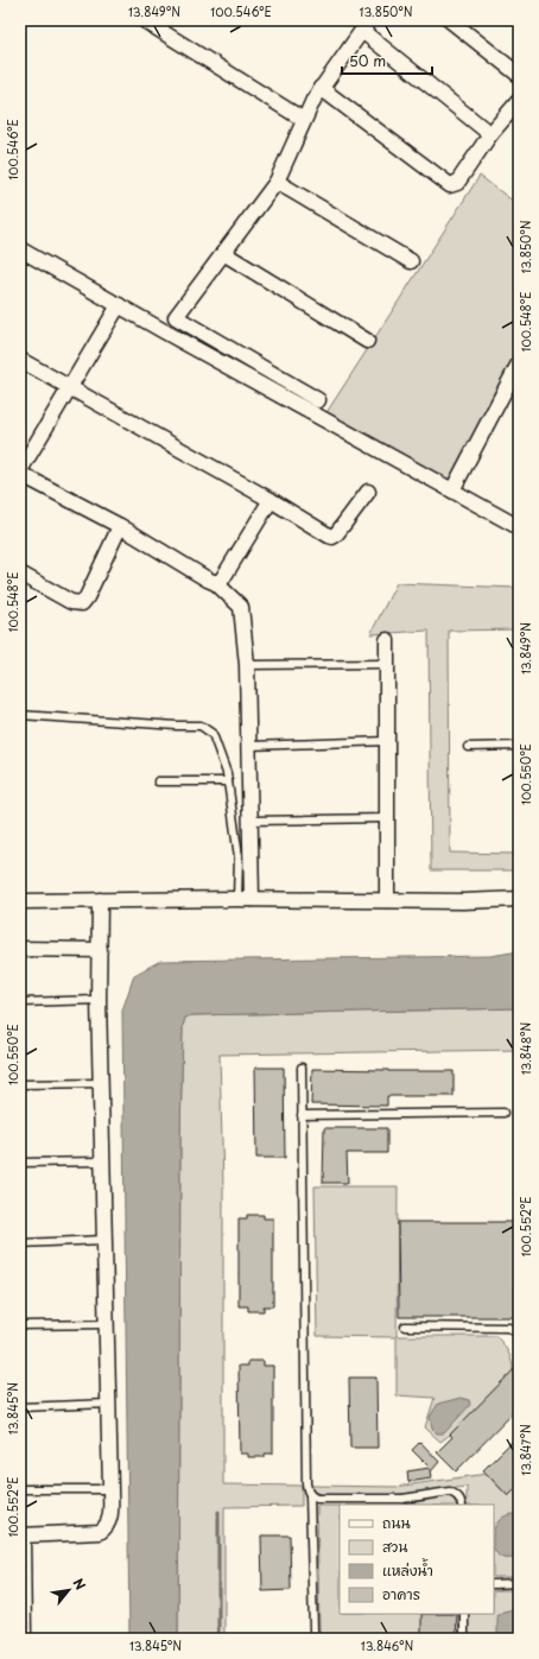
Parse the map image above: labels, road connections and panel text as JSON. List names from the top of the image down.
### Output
{
  "legend": [
    "ถนน",
    "สวน",
    "แหล่งน้ำ",
    "อาคาร"
  ],
  "scale_bar": "50 m",
  "north": "top right",
  "coordinates": [
    "13.849°N",
    "100.546°E",
    "13.850°N",
    "100.548°E",
    "100.550°E",
    "13.848°N",
    "100.552°E",
    "13.845°N",
    "13.847°N",
    "13.846°N"
  ]
}
